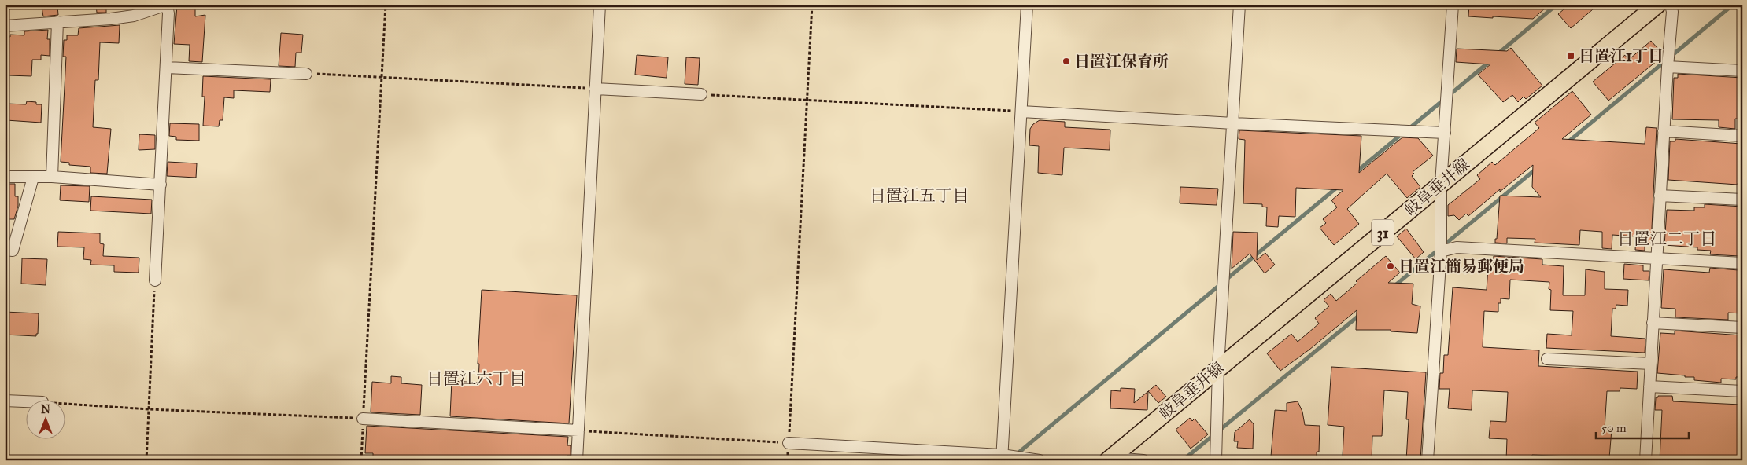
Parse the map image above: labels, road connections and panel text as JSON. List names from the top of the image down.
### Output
{
  "streets": {
    "main road": ["岐阜垂井線", "31"]
  },
  "districts": ["日置江五丁目", "日置江二丁目", "日置江六丁目"],
  "places": {
    "transit": ["日置江1丁目"],
    "other": ["日置江保育所", "日置江簡易郵便局"]
  },
  "scale_bar": "50 m",
  "north": "top"
}
